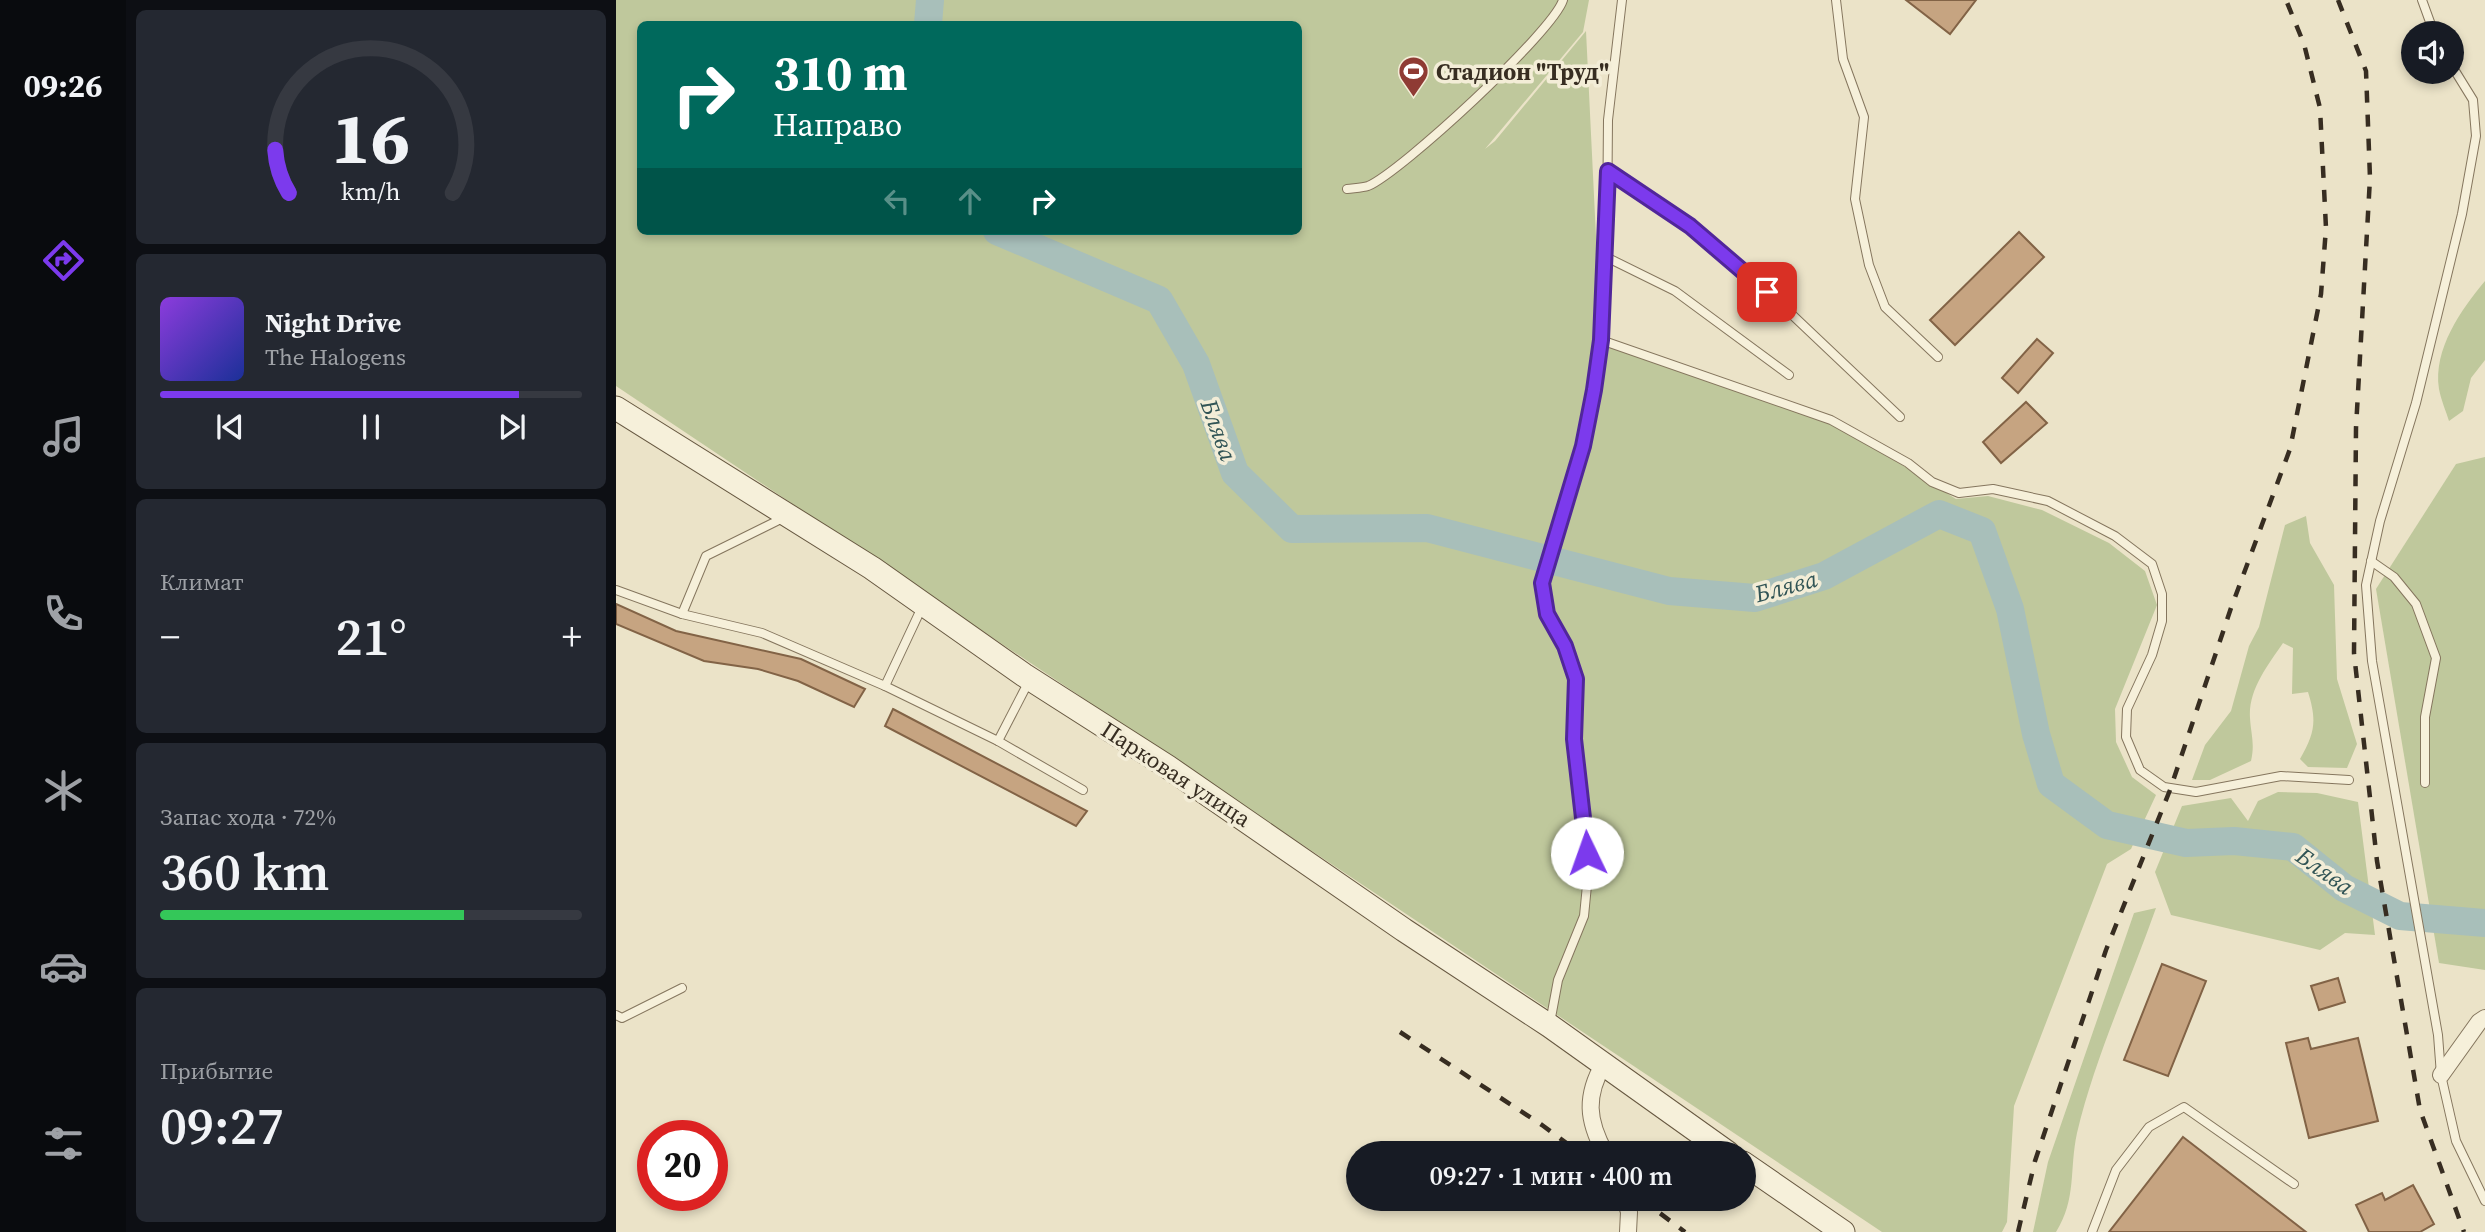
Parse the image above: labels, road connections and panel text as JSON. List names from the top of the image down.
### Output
{
  "streets": {
    "street": ["Парковая улица"]
  },
  "water": ["Блява"],
  "places": {
    "sports": ["Стадион \"Труд\""]
  },
  "page": {
    "tabs": "09:26",
    "turn": ["310 m", "Направо"],
    "song": ["Night Drive", "The Halogens"],
    "tile": [
      "Климат",
      ["Запас хода · 72%", "360 km"],
      ["Прибытие", "09:27"]
    ],
    "heat": ["−", "21°", "+"],
    "limit": "20",
    "trip": "09:27 · 1 мин · 400 m",
    "gauge": ["16", "km/h"]
  }
}
